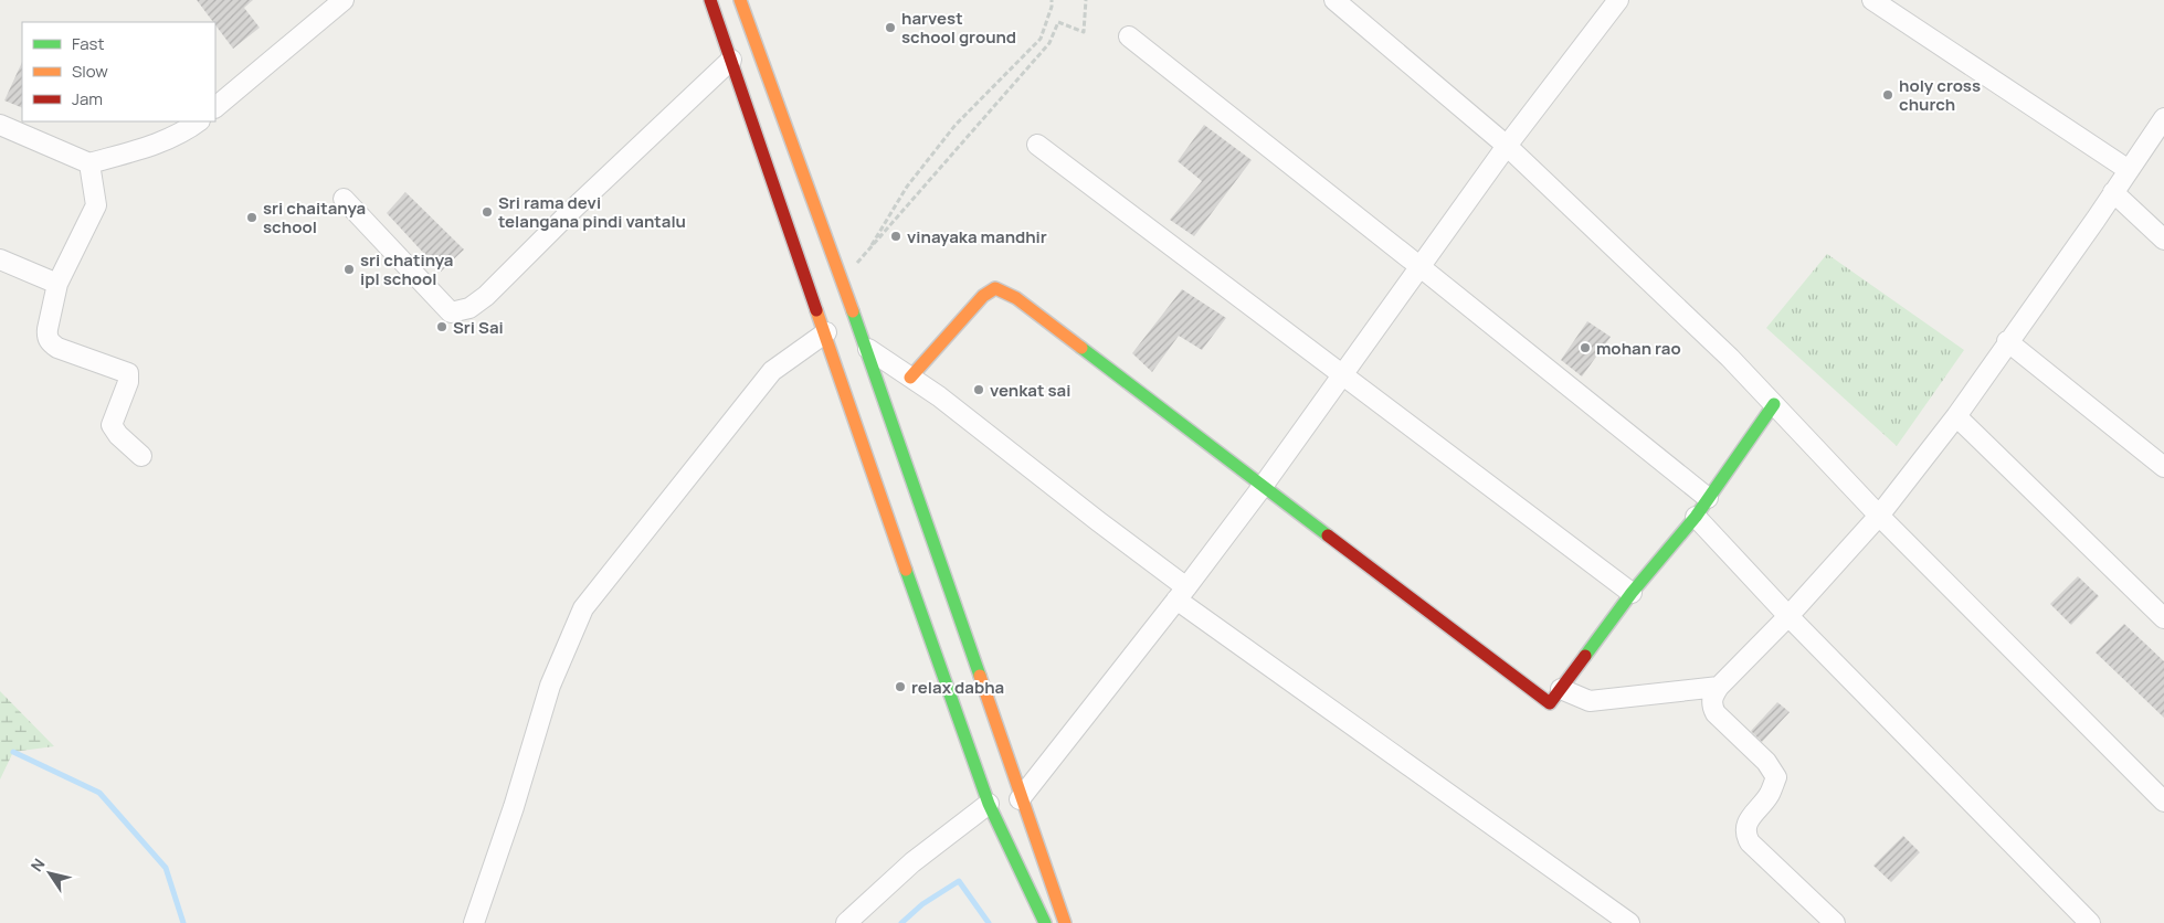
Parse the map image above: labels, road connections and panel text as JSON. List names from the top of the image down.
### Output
{
  "places": [
    "harvest school ground",
    "holy cross church",
    "Sri rama devi telangana pindi vantalu",
    "sri chaitanya school",
    "vinayaka mandhir",
    "sri chatinya ipl school",
    "Sri Sai",
    "mohan rao",
    "venkat sai",
    "relax dabha"
  ],
  "legend": ["Fast", "Slow", "Jam"],
  "north": "top left"
}
